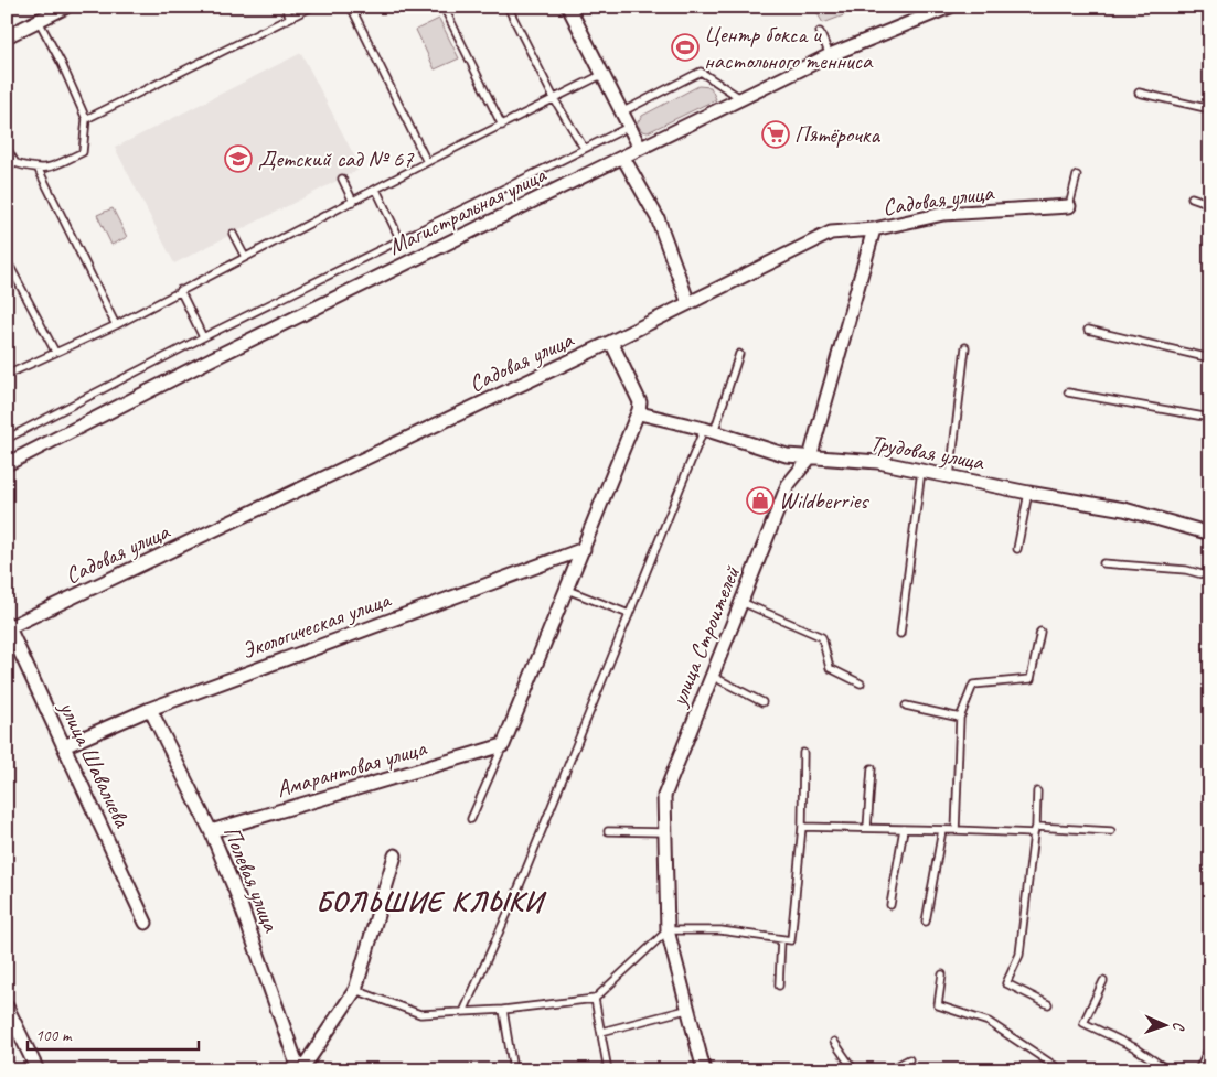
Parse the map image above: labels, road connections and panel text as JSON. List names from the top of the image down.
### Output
{
  "streets": {
    "street": [
      "Садовая улица",
      "Магистральная улица",
      "Трудовая улица",
      "Экологическая улица",
      "улица Строителей",
      "улица Шавалиева",
      "Амарантовая улица",
      "Полевая улица"
    ]
  },
  "crossings": [
    ["Садовая улица", "улица Строителей"],
    ["Садовая улица", "улица Шавалиева"],
    ["Трудовая улица", "улица Строителей"],
    ["Экологическая улица", "улица Шавалиева"],
    ["Экологическая улица", "Полевая улица"],
    ["Амарантовая улица", "Полевая улица"]
  ],
  "districts": ["БОЛЬШИЕ КЛЫКИ"],
  "places": {
    "sports": ["Центр бокса и настольного тенниса"],
    "supermarket": ["Пятёрочка"],
    "school or university": ["Детский сад № 67"],
    "shop": ["Wildberries"]
  },
  "scale_bar": "100 m",
  "north": "right"
}
